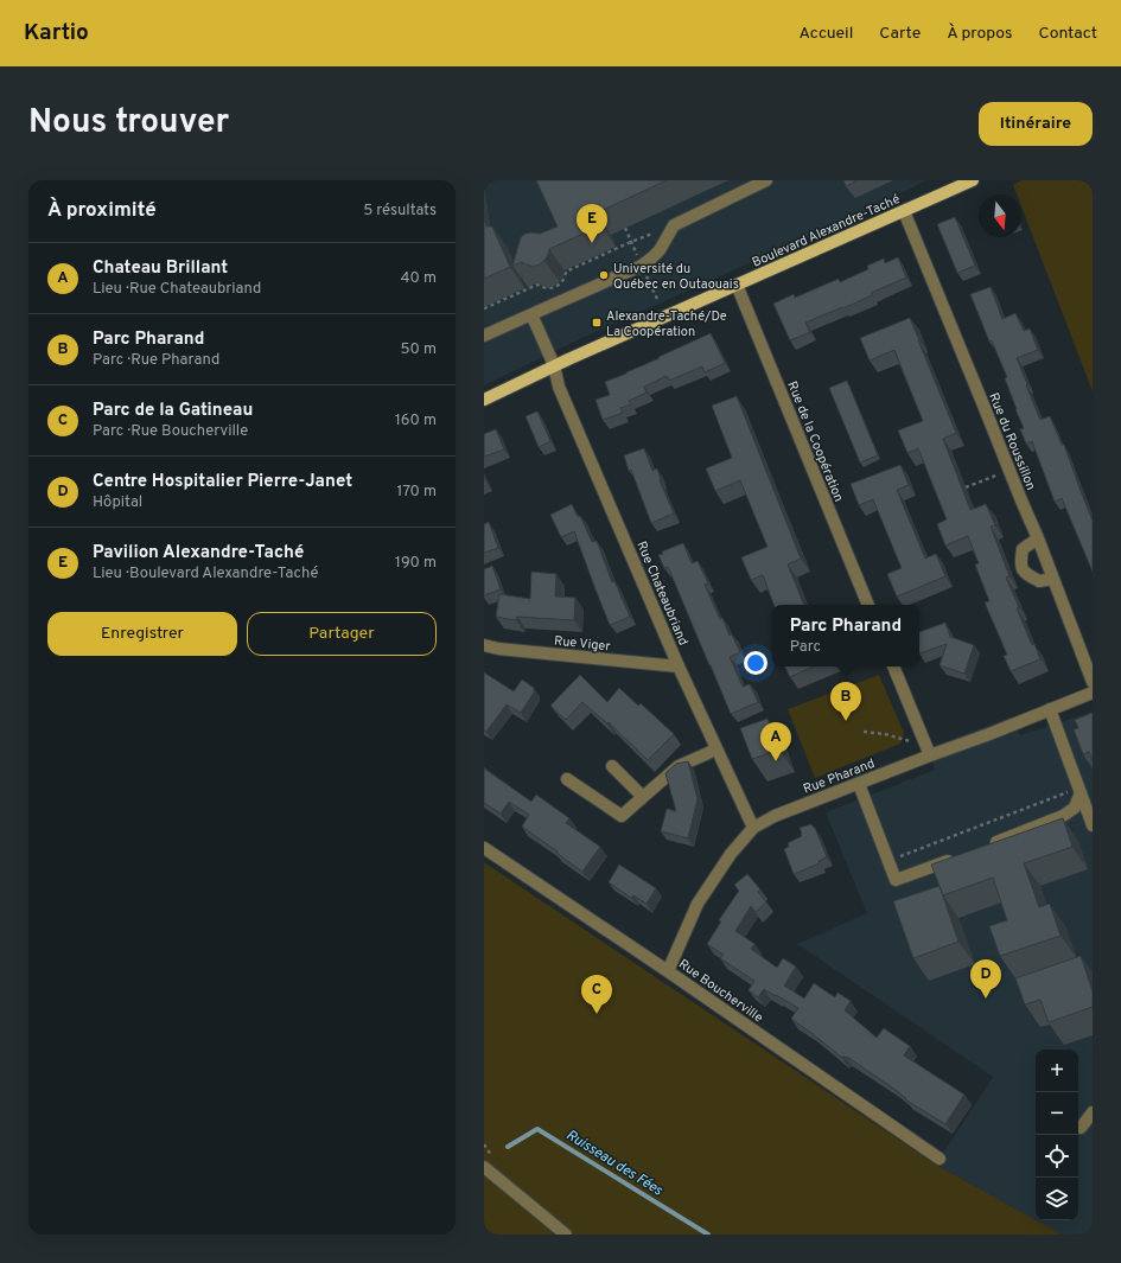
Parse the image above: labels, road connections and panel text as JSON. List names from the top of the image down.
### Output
{
  "streets": {
    "main road": ["Boulevard Alexandre-Taché"],
    "street": [
      "Rue de la Coopération",
      "Rue du Roussillon",
      "Rue Chateaubriand",
      "Rue Viger",
      "Rue Pharand",
      "Rue Boucherville"
    ]
  },
  "crossings": [
    ["Boulevard Alexandre-Taché", "Rue de la Coopération"],
    ["Boulevard Alexandre-Taché", "Rue du Roussillon"],
    ["Boulevard Alexandre-Taché", "Rue Chateaubriand"],
    ["Rue Chateaubriand", "Rue Viger"],
    ["Rue Chateaubriand", "Rue Pharand"],
    ["Rue Pharand", "Rue Boucherville"]
  ],
  "water": ["Ruisseau des Fées"],
  "places": {
    "other": ["Université du Québec en Outaouais"],
    "transit": ["Alexandre-Taché/De La Coopération"]
  },
  "north": "bottom",
  "page": {
    "header": "Kartio",
    "nav": [
      "Accueil",
      "Carte",
      "À propos",
      "Contact"
    ],
    "title": "Nous trouver",
    "buttons": [
      "Itinéraire",
      ["Enregistrer", "Partager"]
    ],
    "heading": ["À proximité", "5 résultats"],
    "pins": [
      "E",
      "B",
      "A",
      "D",
      "C"
    ],
    "list": [
      {
        "mark": "A",
        "name": "Chateau Brillant",
        "note": "Lieu · Rue Chateaubriand",
        "value": "40 m"
      },
      {
        "mark": "B",
        "name": "Parc Pharand",
        "note": "Parc · Rue Pharand",
        "value": "50 m"
      },
      {
        "mark": "C",
        "name": "Parc de la Gatineau",
        "note": "Parc · Rue Boucherville",
        "value": "160 m"
      },
      {
        "mark": "D",
        "name": "Centre Hospitalier Pierre-Janet",
        "note": "Hôpital",
        "value": "170 m"
      },
      {
        "mark": "E",
        "name": "Pavilion Alexandre-Taché",
        "note": "Lieu · Boulevard Alexandre-Taché",
        "value": "190 m"
      }
    ],
    "popup": ["Parc Pharand", "Parc"],
    "map_buttons": ["+", "−"]
  }
}
